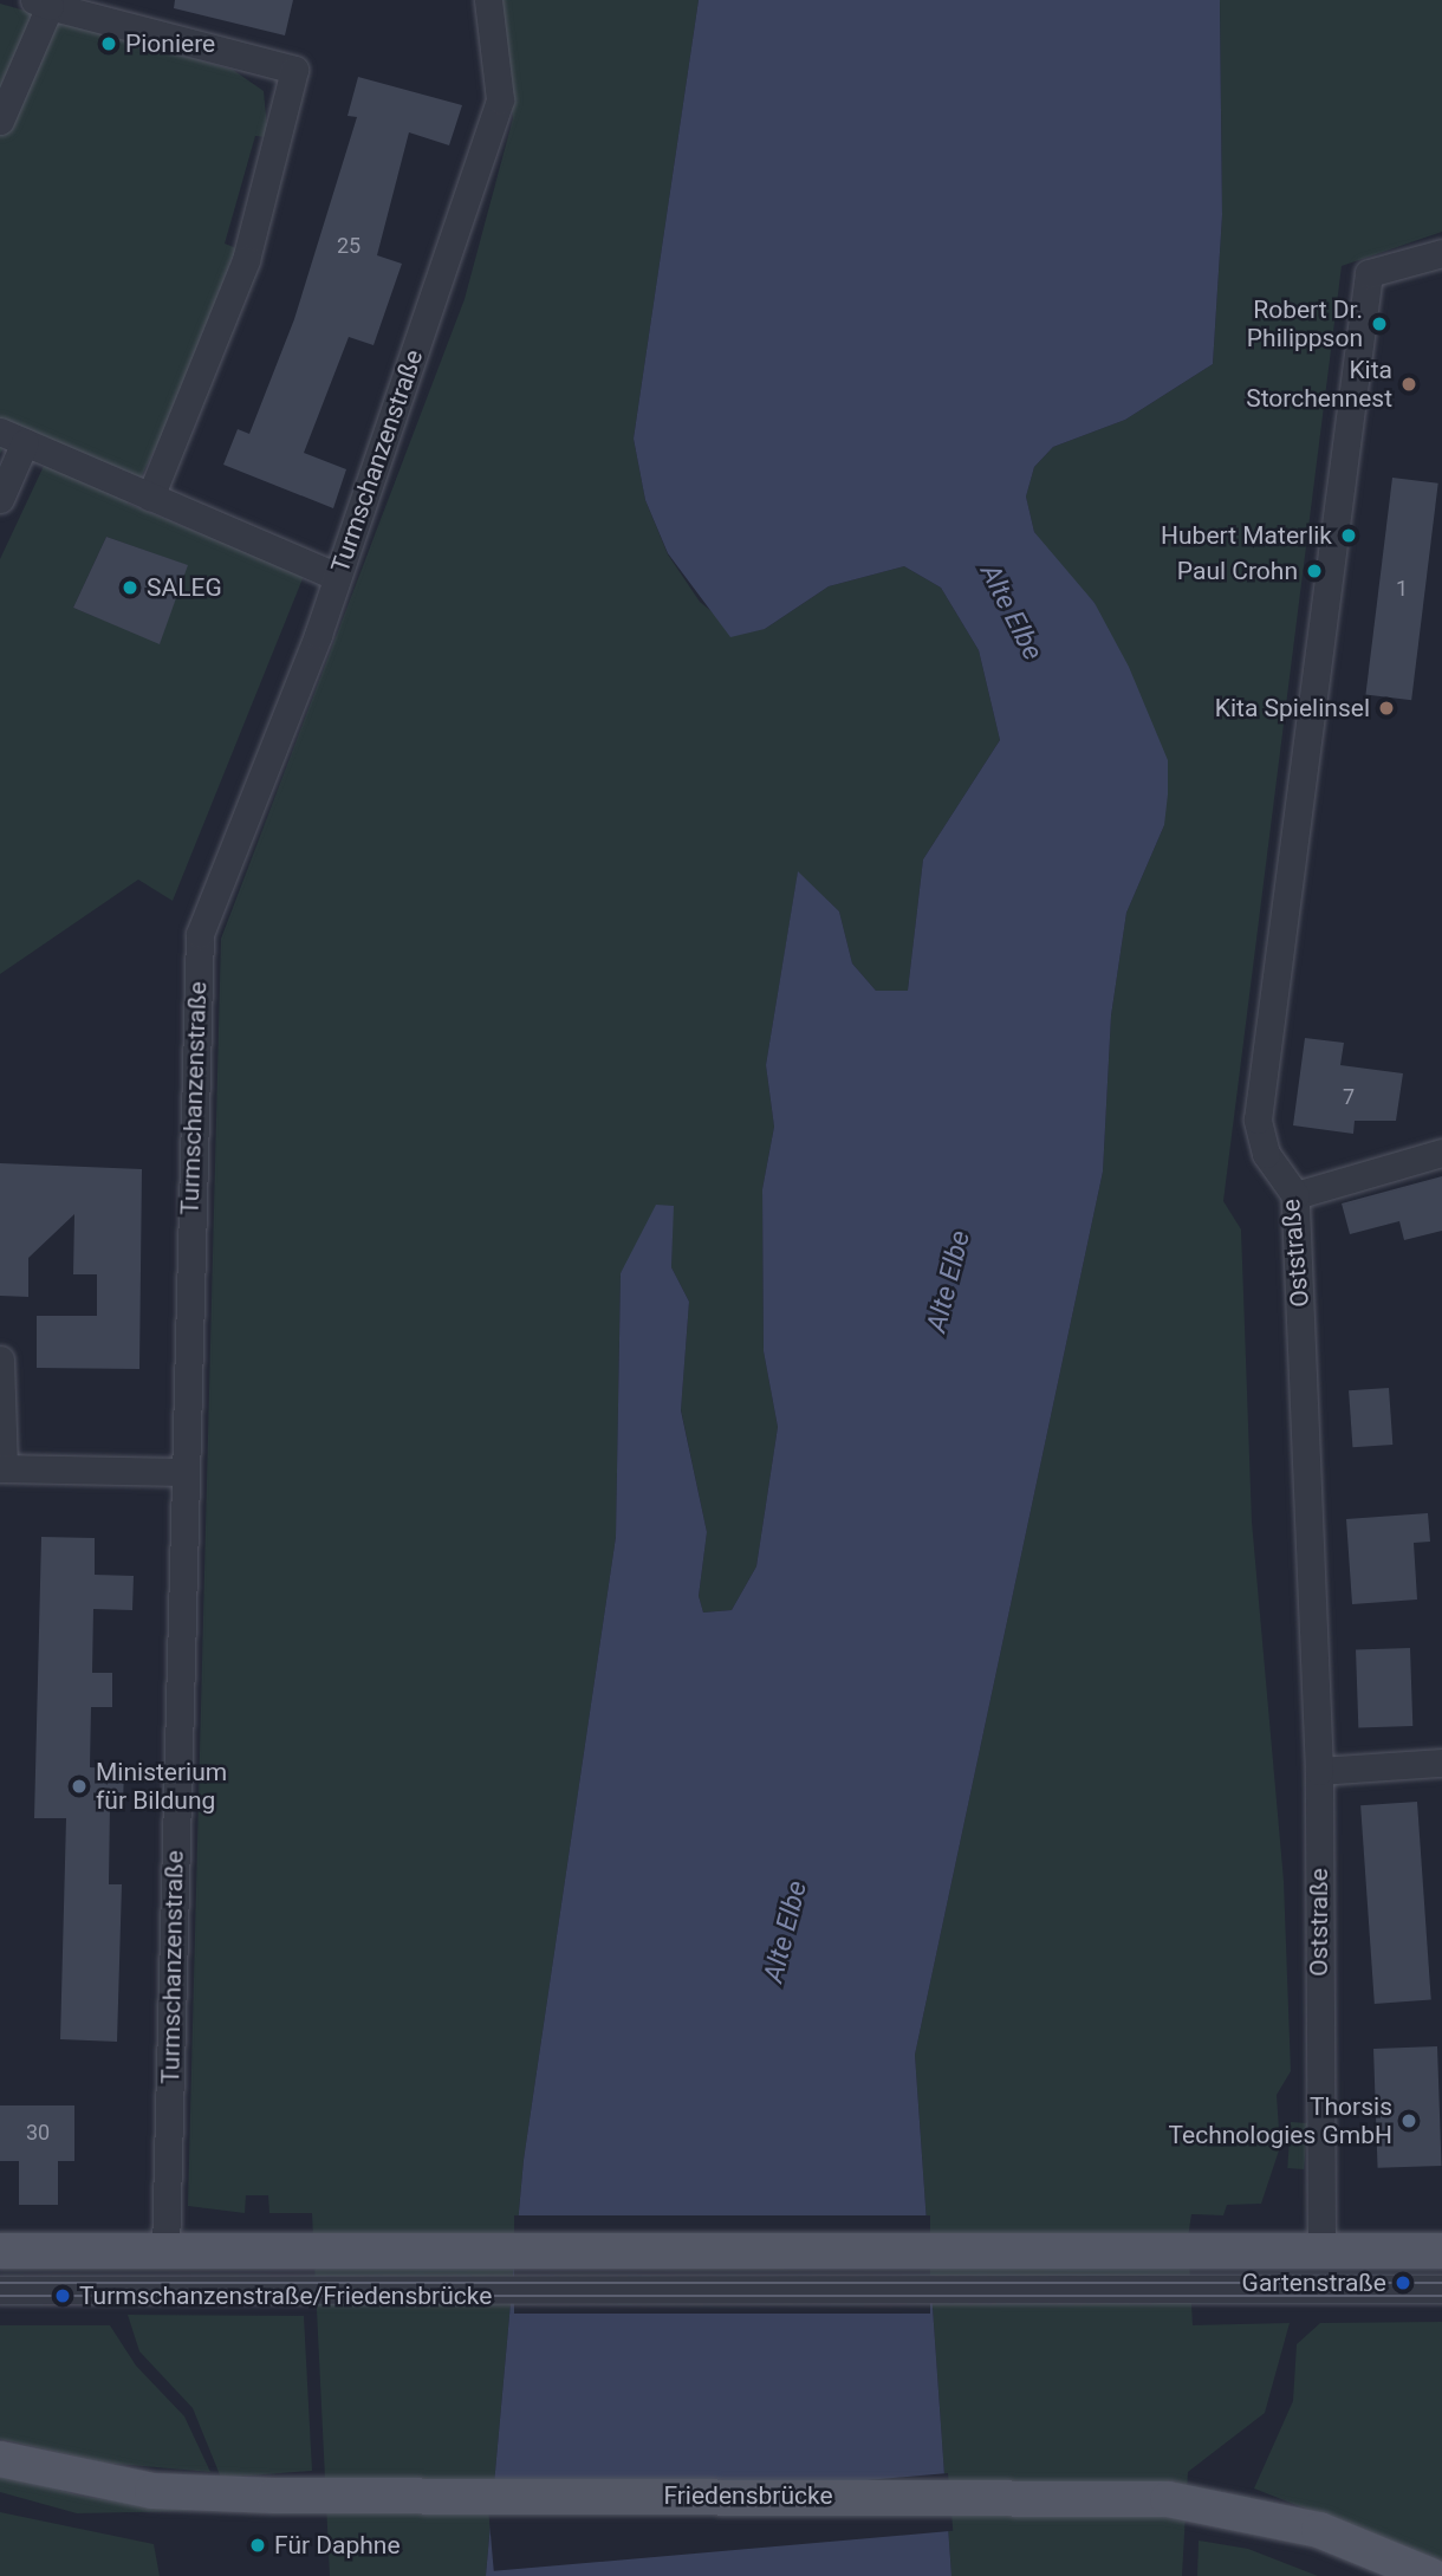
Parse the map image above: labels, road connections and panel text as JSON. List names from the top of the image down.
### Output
{
  "streets": {
    "main road": ["Friedensbrücke"],
    "street": ["Turmschanzenstraße", "Oststraße"]
  },
  "water": ["Alte Elbe"],
  "places": [
    "Pioniere",
    "Robert Dr. Philippson",
    "Kita Storchennest",
    "Hubert Materlik",
    "Paul Crohn",
    "SALEG",
    "Kita Spielinsel",
    "Ministerium für Bildung",
    "Thorsis Technologies GmbH",
    "Gartenstraße",
    "Turmschanzenstraße/Friedensbrücke",
    "Für Daphne"
  ],
  "house_numbers": [
    "25",
    "1",
    "7",
    "30"
  ]
}
